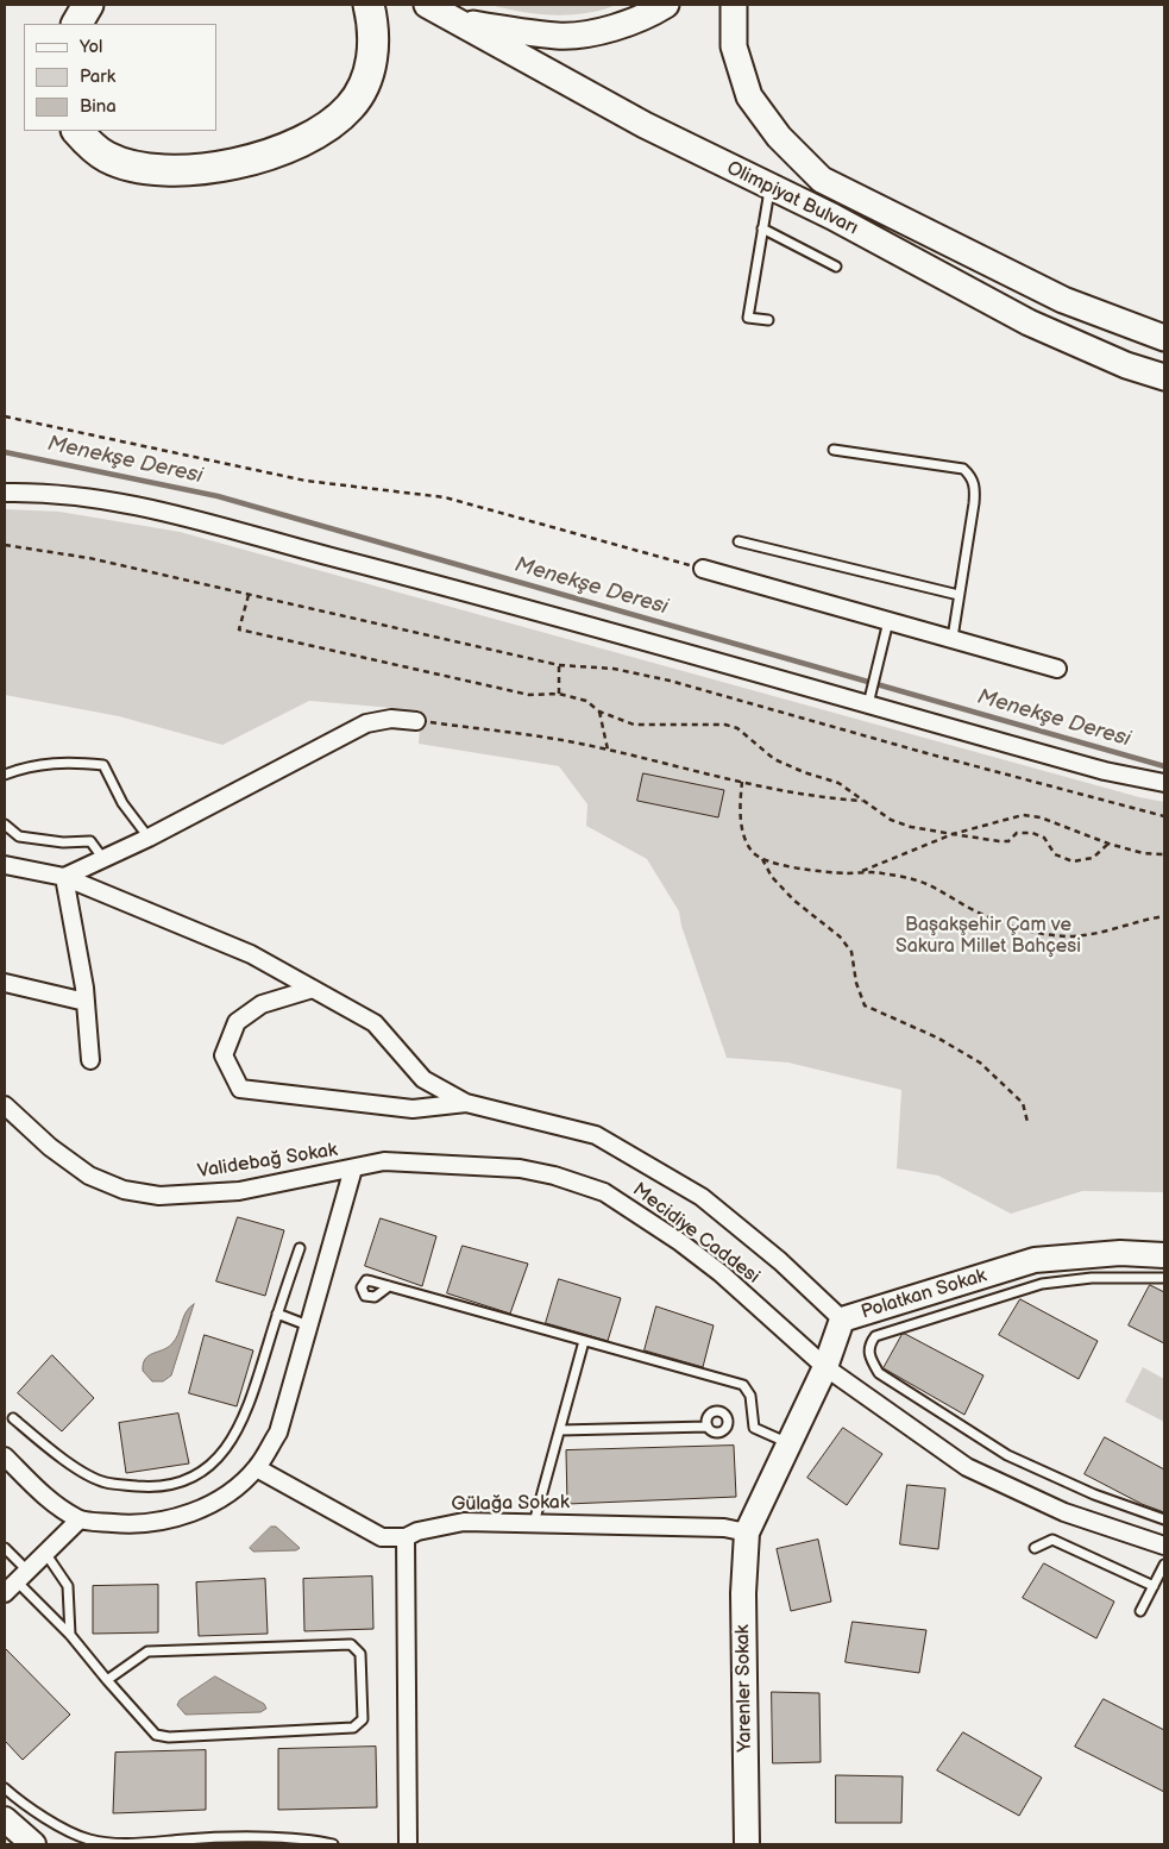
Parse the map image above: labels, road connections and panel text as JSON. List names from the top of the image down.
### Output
{
  "streets": {
    "main road": ["Olimpiyat Bulvarı"],
    "street": [
      "Validebağ Sokak",
      "Mecidiye Caddesi",
      "Polatkan Sokak",
      "Gülağa Sokak",
      "Yarenler Sokak"
    ]
  },
  "crossings": [
    ["Validebağ Sokak", "Mecidiye Caddesi"],
    ["Mecidiye Caddesi", "Polatkan Sokak"],
    ["Polatkan Sokak", "Gülağa Sokak"],
    ["Polatkan Sokak", "Yarenler Sokak"],
    ["Gülağa Sokak", "Yarenler Sokak"]
  ],
  "water": ["Menekşe Deresi"],
  "parks": ["Başakşehir Çam ve Sakura Millet Bahçesi"],
  "legend": ["Yol", "Park", "Bina"]
}
